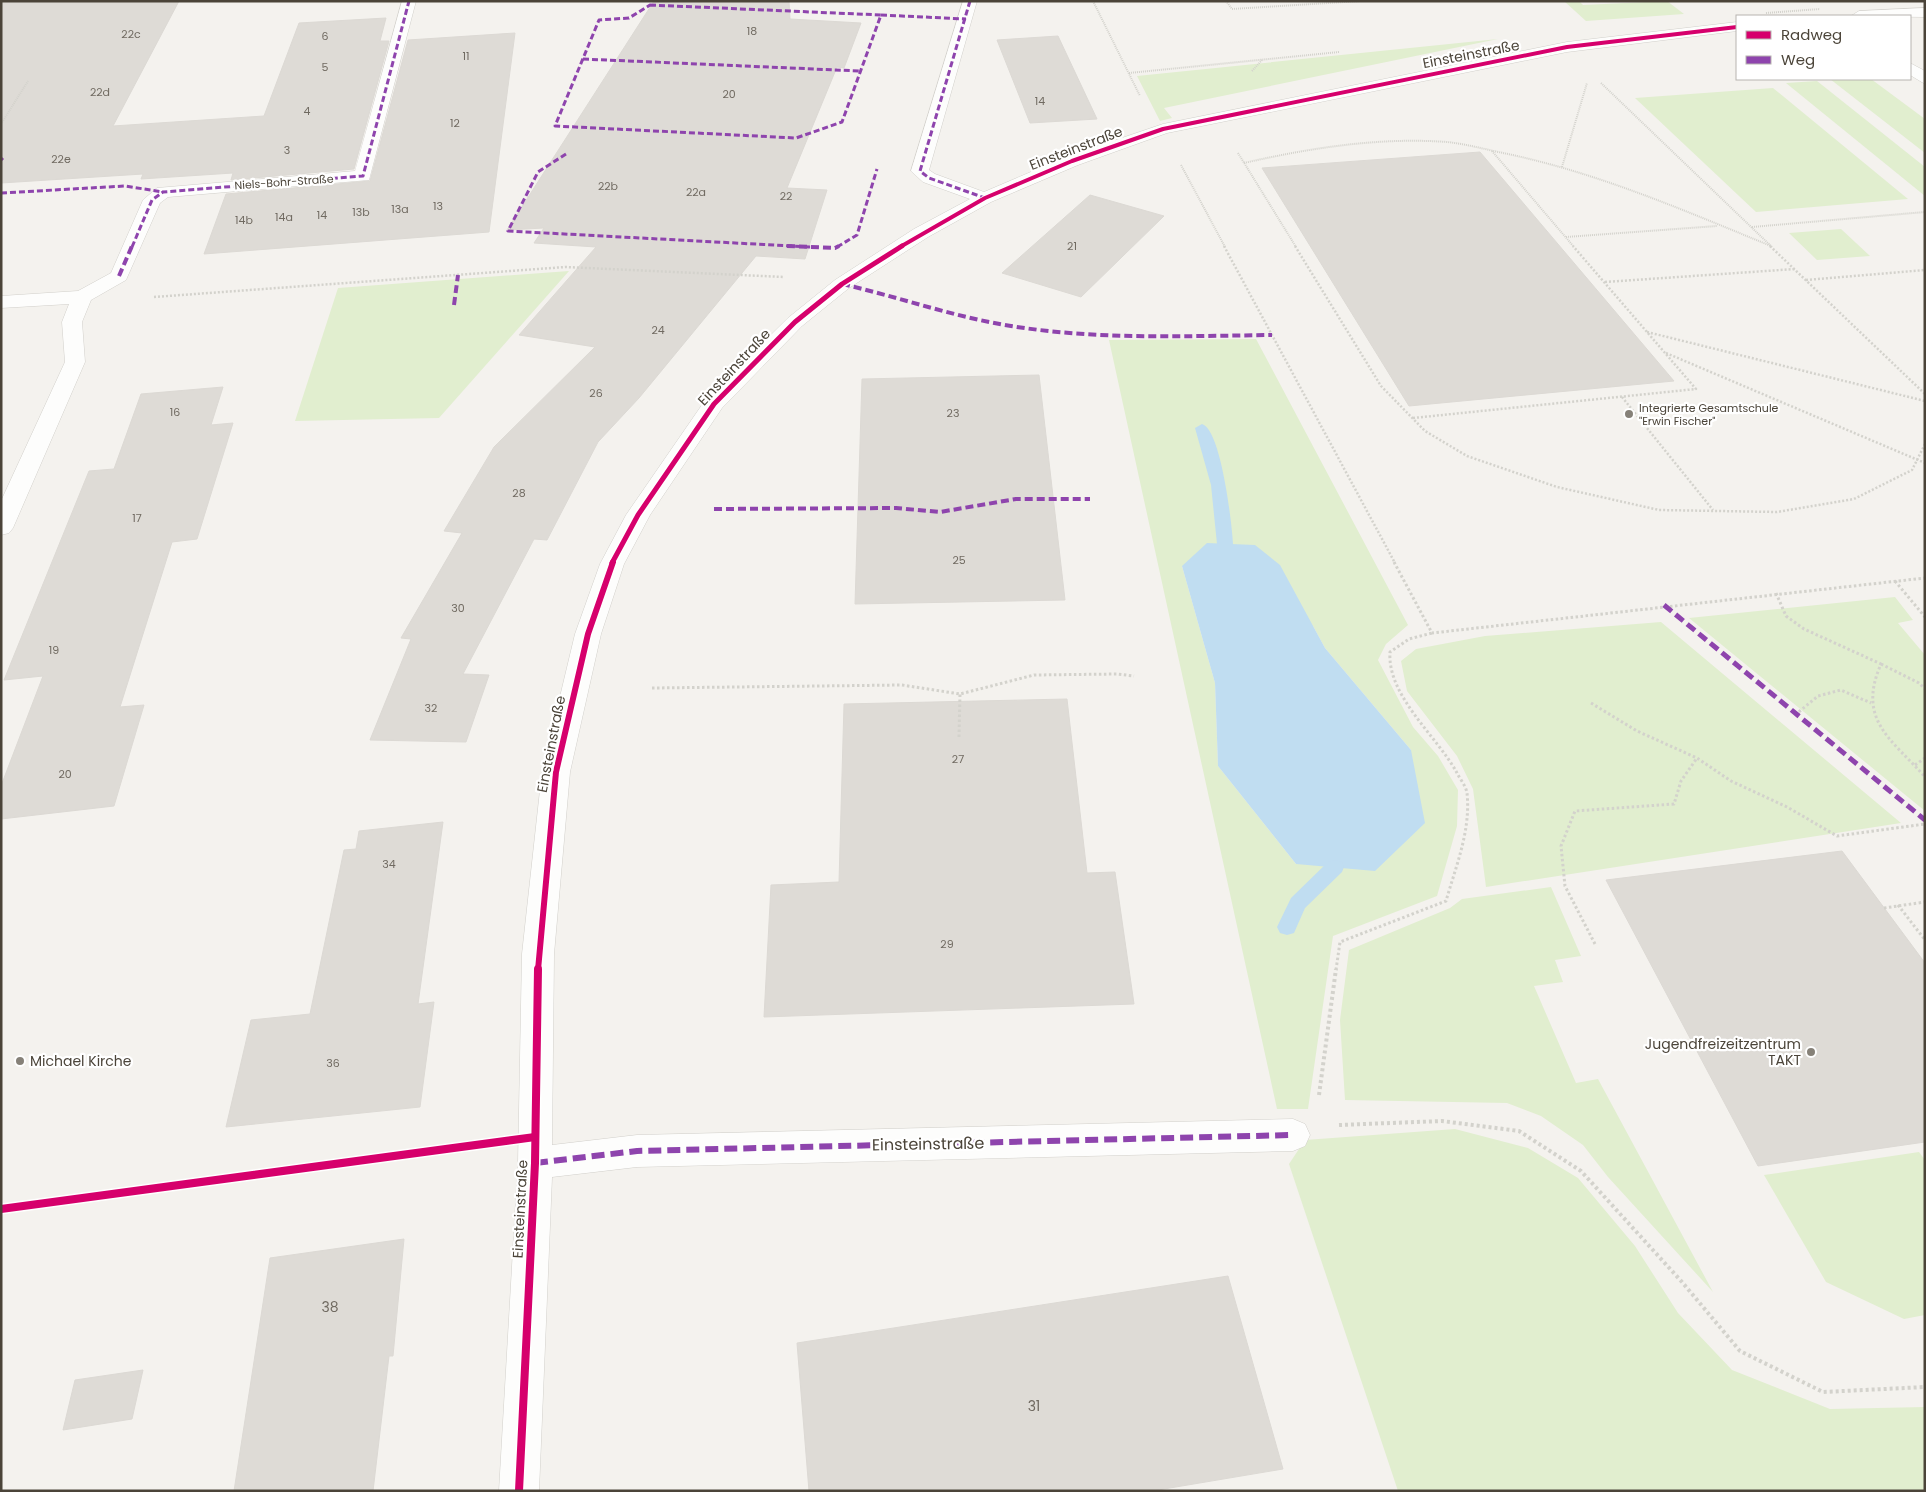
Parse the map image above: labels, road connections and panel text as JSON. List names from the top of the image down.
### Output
{
  "streets": {
    "street": ["Einsteinstraße", "Niels-Bohr-Straße"]
  },
  "places": ["Integrierte Gesamtschule \"Erwin Fischer\"", "Jugendfreizeitzentrum TAKT", "Michael Kirche"],
  "house_numbers": [
    "18",
    "22c",
    "6",
    "11",
    "5",
    "22d",
    "20",
    "14",
    "4",
    "12",
    "3",
    "22e",
    "22b",
    "22a",
    "22",
    "13",
    "13a",
    "13b",
    "14",
    "14a",
    "14b",
    "21",
    "24",
    "26",
    "16",
    "23",
    "28",
    "17",
    "25",
    "30",
    "19",
    "32",
    "27",
    "20",
    "34",
    "29",
    "36",
    "38",
    "31"
  ],
  "legend": ["Radweg", "Weg"]
}
